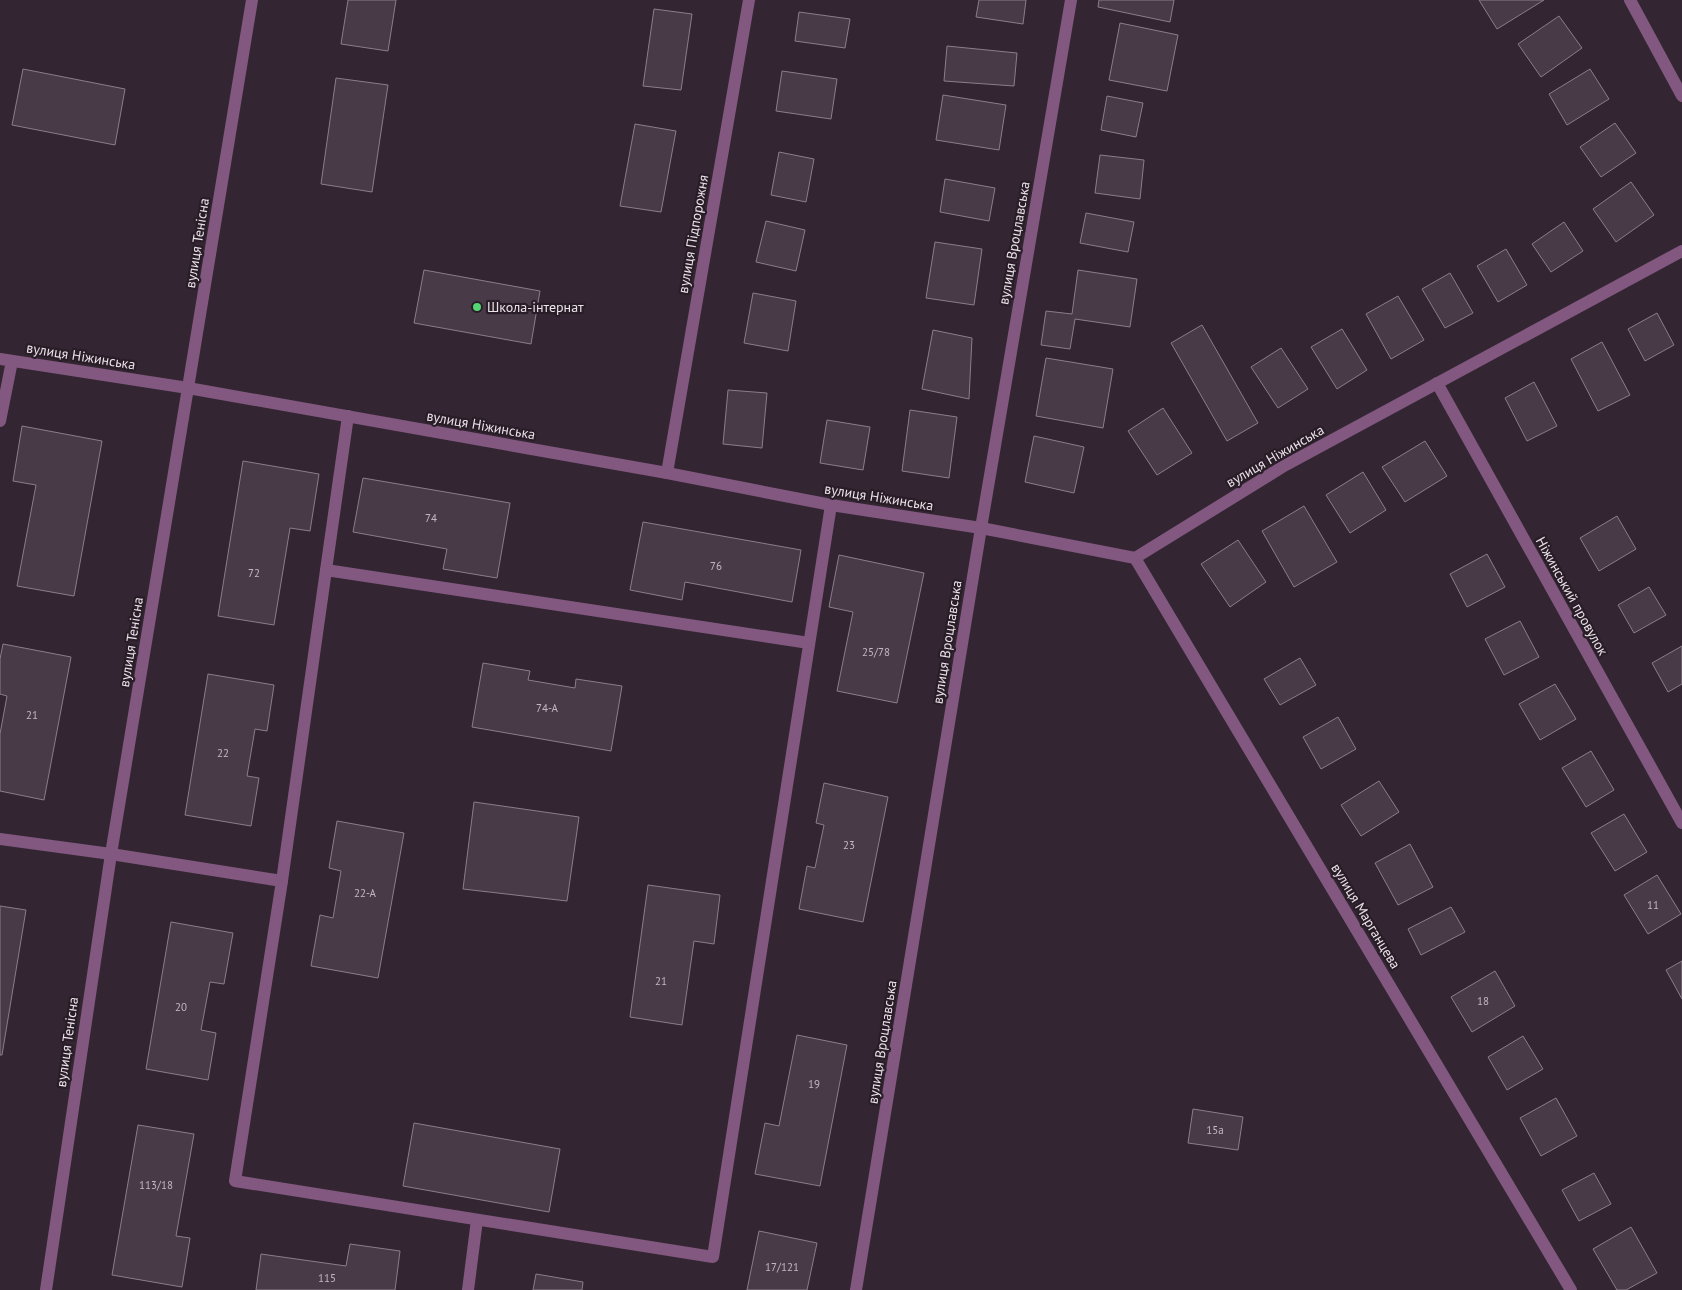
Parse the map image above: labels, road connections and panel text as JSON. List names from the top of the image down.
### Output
{
  "streets": {
    "street": [
      "вулиця Підпорожня",
      "вулиця Тенісна",
      "вулиця Вроцлавська",
      "вулиця Ніжинська",
      "Ніжинський провулок",
      "вулиця Марганцева"
    ]
  },
  "crossings": [
    ["вулиця Підпорожня", "вулиця Ніжинська"],
    ["вулиця Тенісна", "вулиця Ніжинська"],
    ["вулиця Вроцлавська", "вулиця Ніжинська"],
    ["вулиця Ніжинська", "Ніжинський провулок"],
    ["вулиця Ніжинська", "вулиця Марганцева"]
  ],
  "places": ["Школа-інтернат"],
  "house_numbers": [
    "74",
    "76",
    "72",
    "25/78",
    "74-А",
    "21",
    "22",
    "23",
    "22-А",
    "11",
    "21",
    "18",
    "20",
    "19",
    "15а",
    "113/18",
    "17/121",
    "115"
  ]
}
